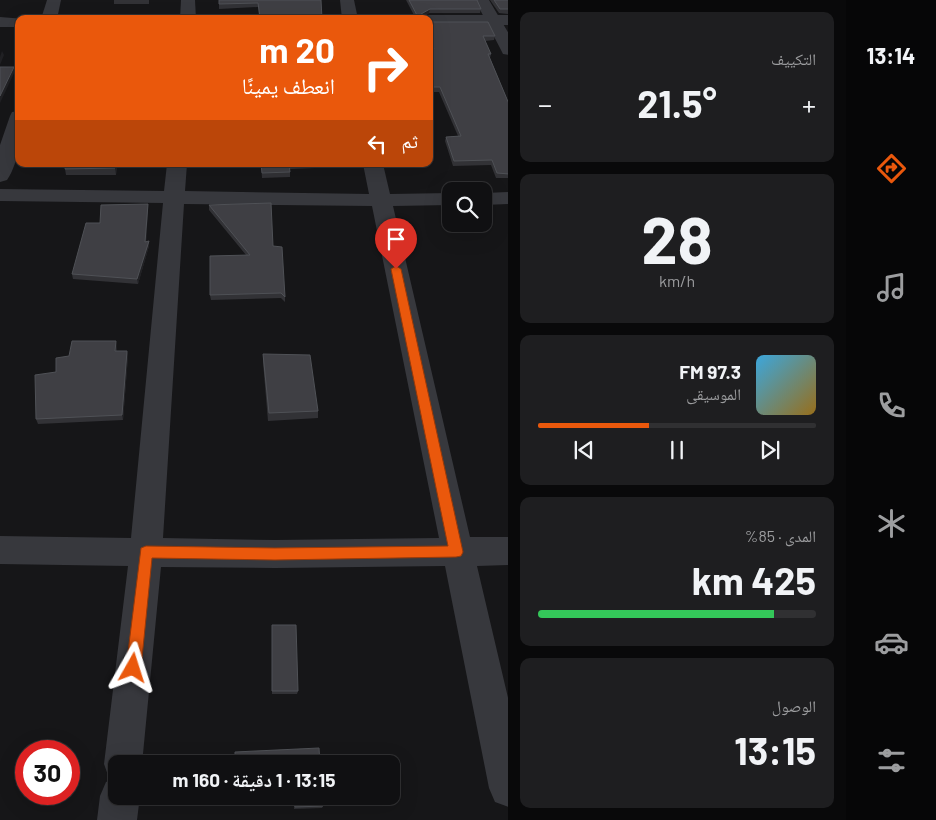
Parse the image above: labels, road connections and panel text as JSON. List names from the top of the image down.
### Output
{
  "page": {
    "tabs": "13:14",
    "tile": [
      "التكييف",
      ["28", "km/h"],
      ["المدى · 85%", "425 km"],
      ["الوصول", "13:15"]
    ],
    "turn": ["20 m", "انعطف يمينًا"],
    "heat": ["−", "21.5°", "+"],
    "then": "ثم",
    "song": ["97.3 FM", "الموسيقى"],
    "limit": "30",
    "trip": "13:15 · 1 دقيقة · 160 m"
  }
}
